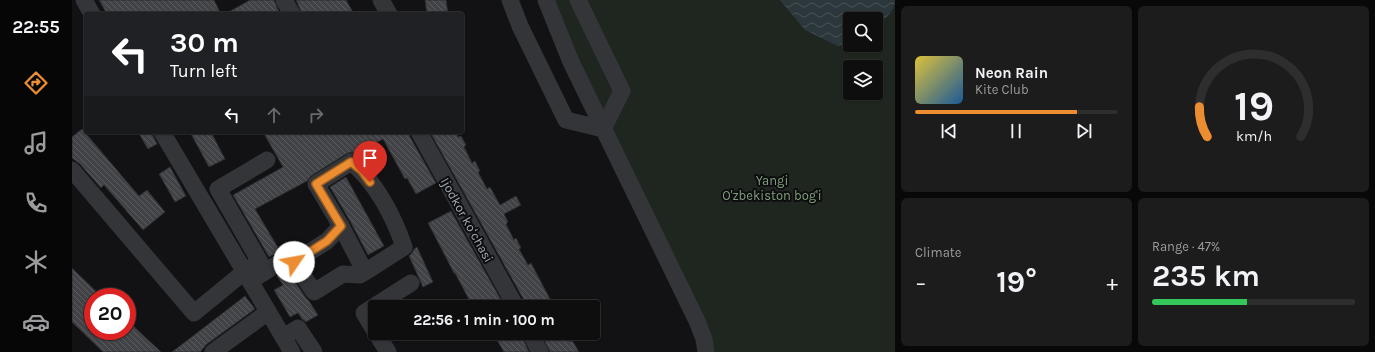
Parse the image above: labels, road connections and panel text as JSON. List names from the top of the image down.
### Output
{
  "streets": {
    "street": ["Ijodkor koʻchasi"]
  },
  "parks": ["Yangi O'zbekiston bog'i"],
  "page": {
    "tabs": "22:55",
    "turn": ["30 m", "Turn left"],
    "song": ["Neon Rain", "Kite Club"],
    "tile": [
      "Climate",
      ["Range · 47%", "235 km"]
    ],
    "heat": ["−", "19°", "+"],
    "limit": "20",
    "trip": "22:56 · 1 min · 100 m",
    "gauge": ["19", "km/h"]
  }
}
